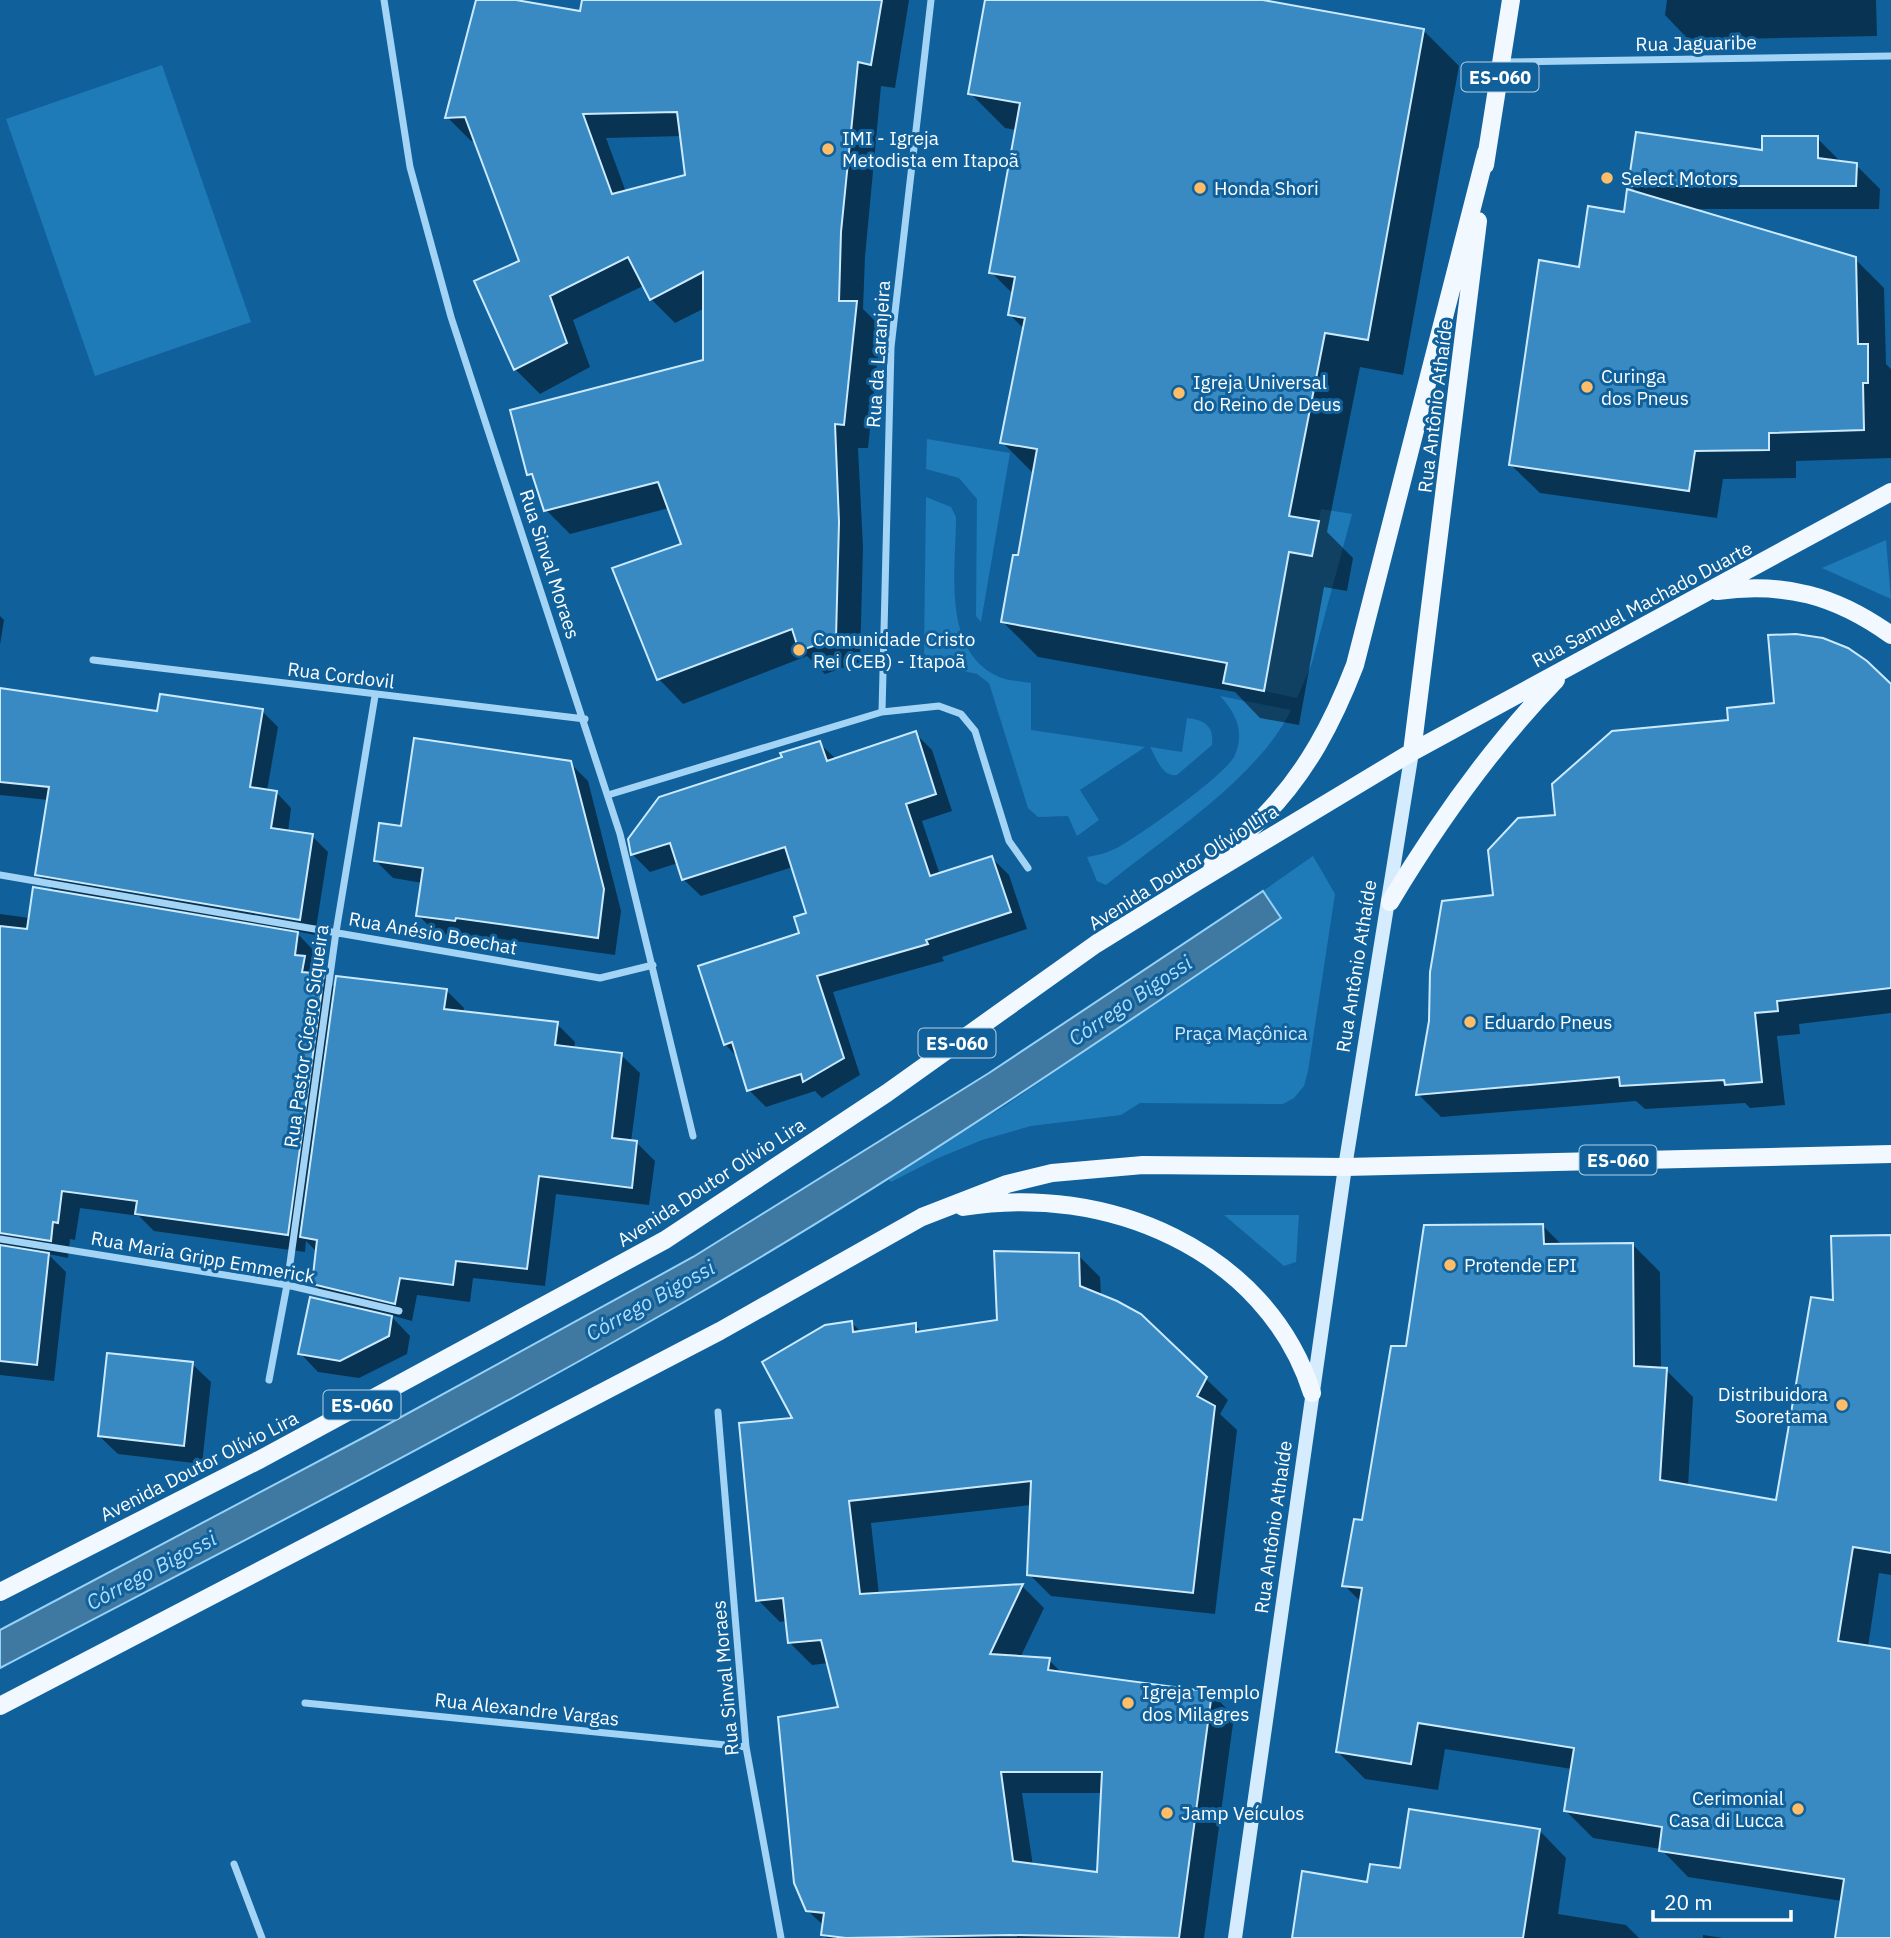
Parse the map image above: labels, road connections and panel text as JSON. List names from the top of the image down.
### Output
{
  "streets": {
    "main road": [
      "ES-060",
      "Rua Antônio Athaíde",
      "Rua Samuel Machado Duarte",
      "Avenida Doutor Olívio Lira"
    ],
    "street": [
      "Rua Jaguaribe",
      "Rua da Laranjeira",
      "Rua Sinval Moraes",
      "Rua Cordovil",
      "Rua Anésio Boechat",
      "Rua Pastor Cícero Siqueira",
      "Rua Maria Gripp Emmerick",
      "Rua Alexandre Vargas"
    ]
  },
  "crossings": [
    ["Rua Jaguaribe", "Rua Antônio Athaíde"],
    ["ES-060", "Rua Antônio Athaíde"],
    ["Rua Antônio Athaíde", "Rua Samuel Machado Duarte"],
    ["Rua Antônio Athaíde", "Avenida Doutor Olívio Lira"],
    ["Rua Sinval Moraes", "Rua Cordovil"],
    ["Rua Sinval Moraes", "Rua Anésio Boechat"],
    ["Rua Sinval Moraes", "Rua Alexandre Vargas"],
    ["Rua Samuel Machado Duarte", "Avenida Doutor Olívio Lira"],
    ["Rua Cordovil", "Rua Pastor Cícero Siqueira"],
    ["Rua Anésio Boechat", "Rua Pastor Cícero Siqueira"],
    ["Rua Pastor Cícero Siqueira", "Rua Maria Gripp Emmerick"]
  ],
  "water": ["Córrego Bigossi"],
  "parks": ["Praça Maçônica"],
  "places": [
    "IMI - Igreja Metodista em Itapoã",
    "Select Motors",
    "Honda Shori",
    "Curinga dos Pneus",
    "Igreja Universal do Reino de Deus",
    "Comunidade Cristo Rei (CEB) - Itapoã",
    "Eduardo Pneus",
    "Protende EPI",
    "Distribuidora Sooretama",
    "Igreja Templo dos Milagres",
    "Cerimonial Casa di Lucca",
    "Jamp Veículos"
  ],
  "scale_bar": "20 m"
}
